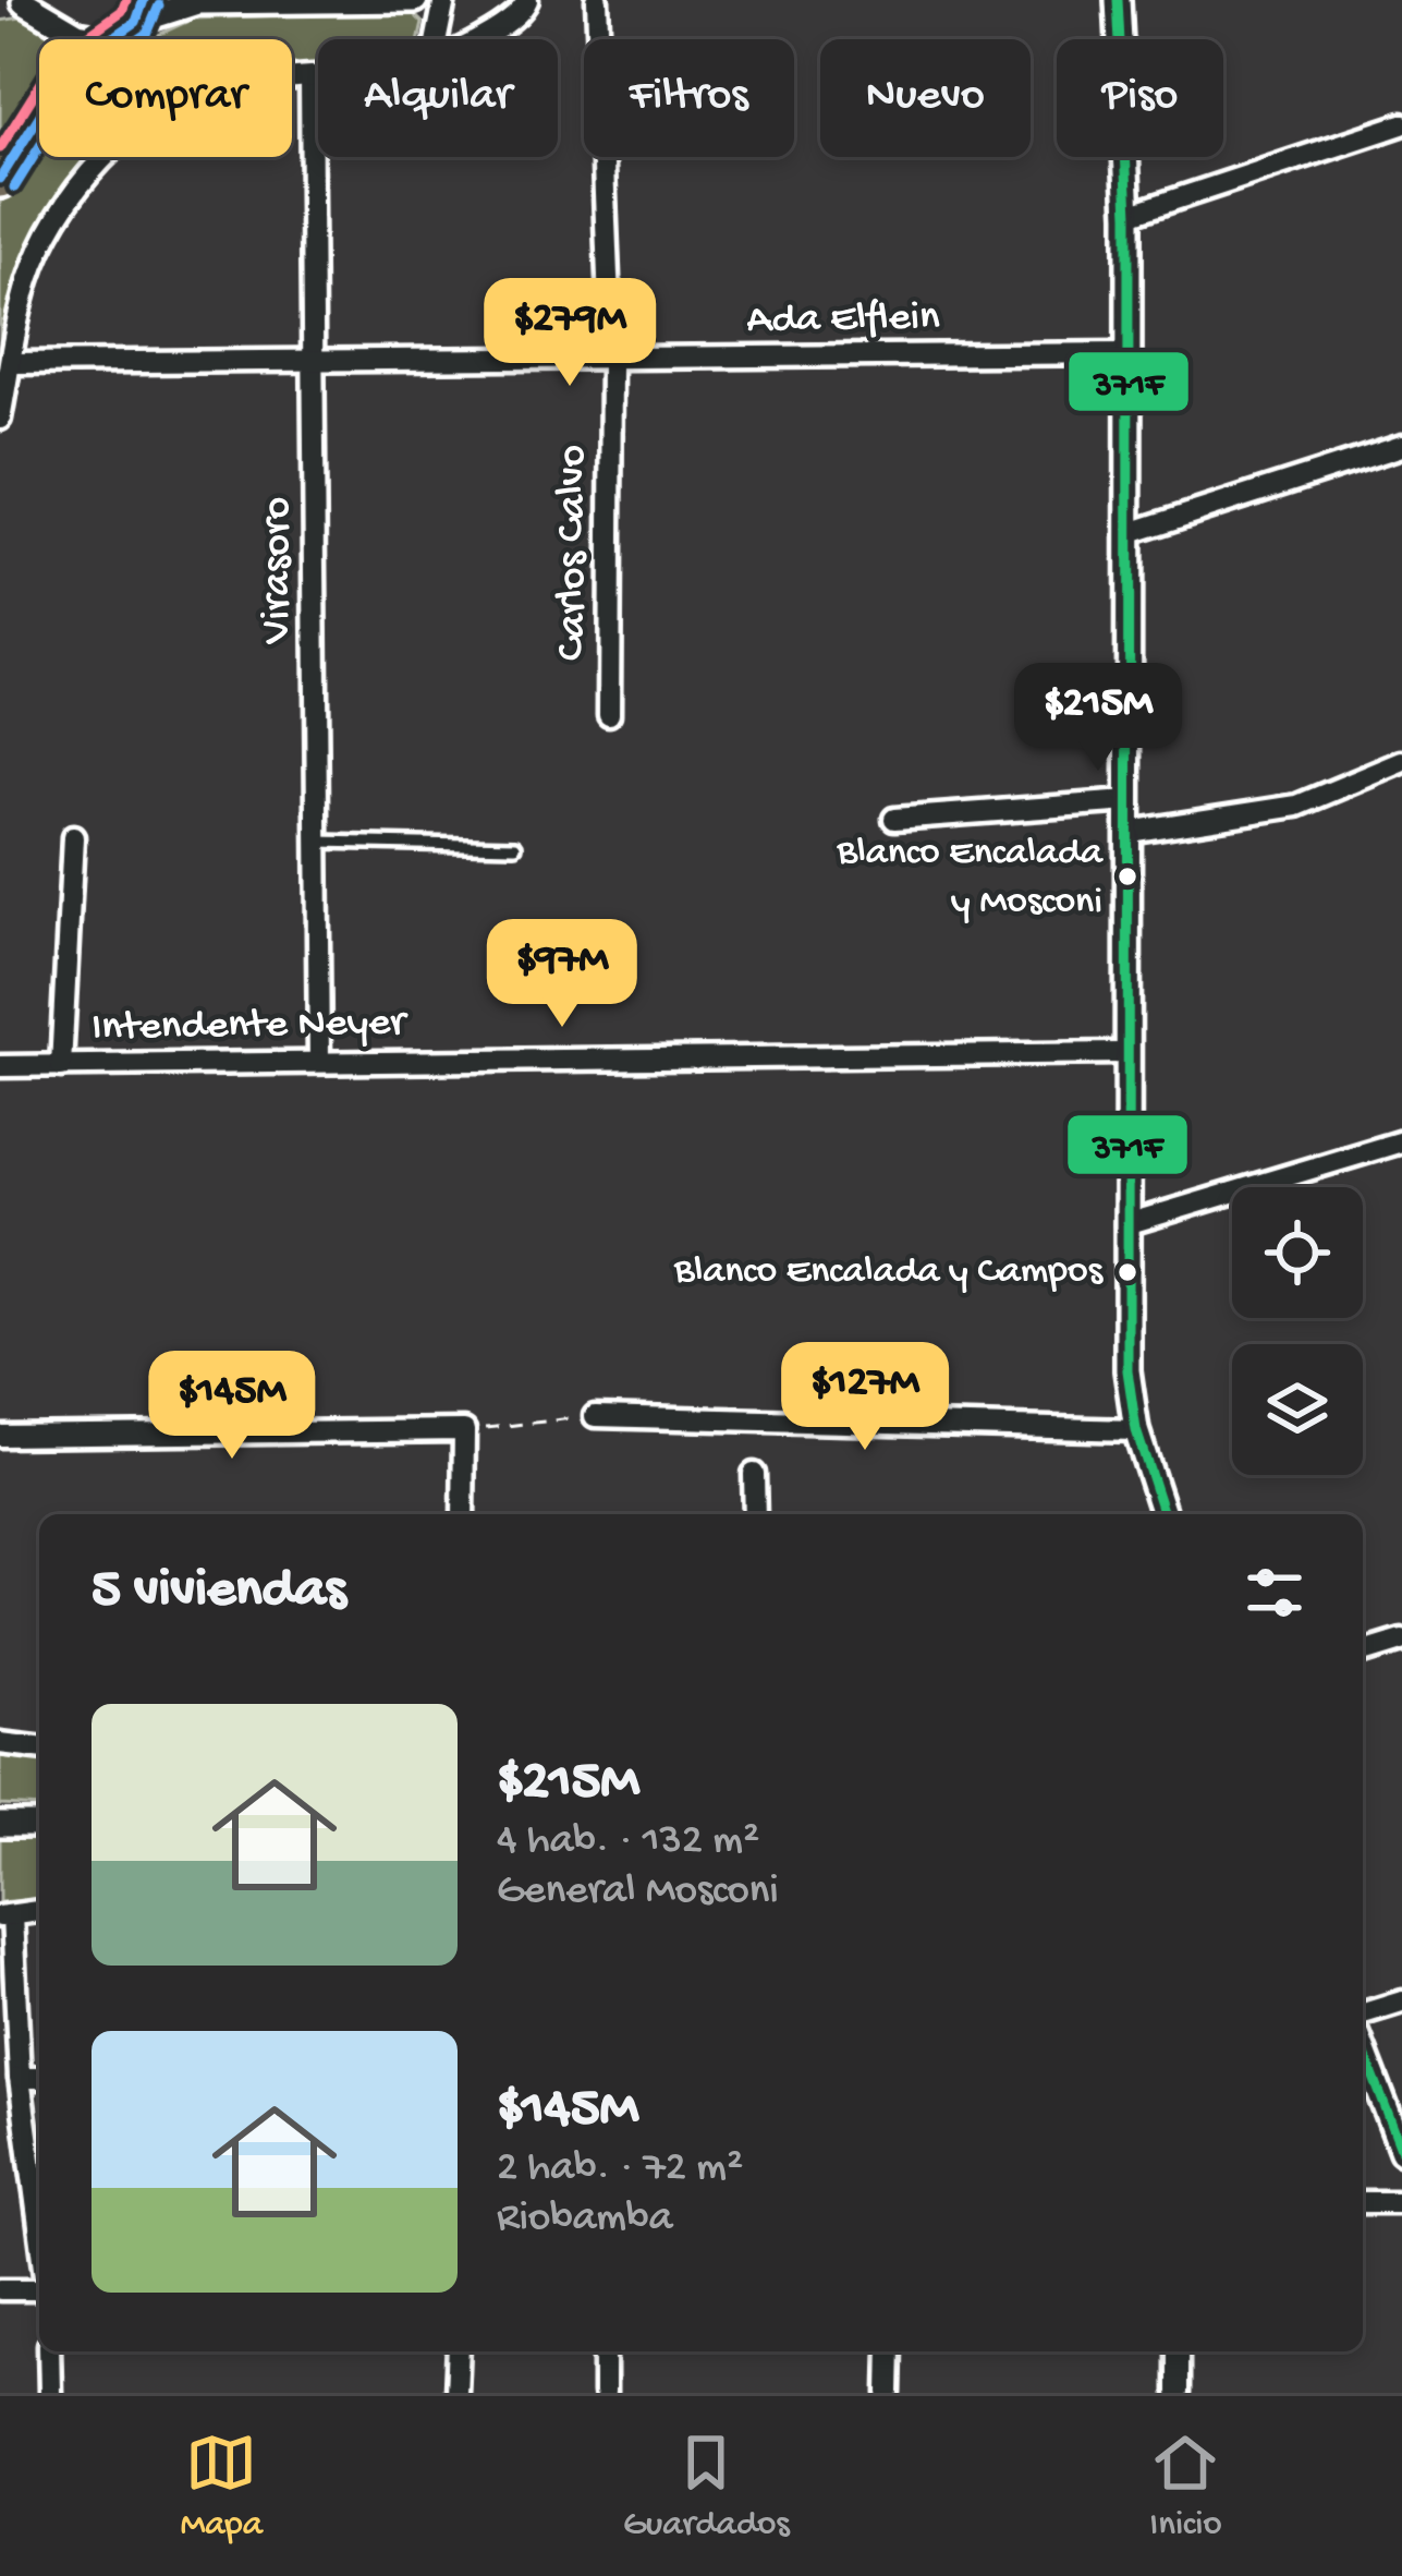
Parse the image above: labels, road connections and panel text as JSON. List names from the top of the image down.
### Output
{
  "streets": {
    "street": [
      "Ada Elflein",
      "Carlos Calvo",
      "Virasoro",
      "Intendente Neyer"
    ]
  },
  "crossings": [
    ["Ada Elflein", "Carlos Calvo"],
    ["Ada Elflein", "Virasoro"],
    ["Virasoro", "Intendente Neyer"]
  ],
  "places": ["Blanco Encalada y Mosconi", "Blanco Encalada y Campos"],
  "lines": ["transit line 371F"],
  "page": {
    "chip": [
      "Comprar",
      "Alquilar",
      "Filtros",
      "Nuevo",
      "Piso"
    ],
    "price": [
      "$279M",
      "$215M",
      "$97M",
      "$127M",
      "$145M"
    ],
    "heading": "5 viviendas",
    "list": [
      {
        "name": "$215M",
        "note": "4 hab. · 132 m² · General Mosconi"
      },
      {
        "name": "$145M",
        "note": "2 hab. · 72 m² · Riobamba"
      }
    ],
    "tabs": ["Mapa", "Guardados", "Inicio"]
  }
}
